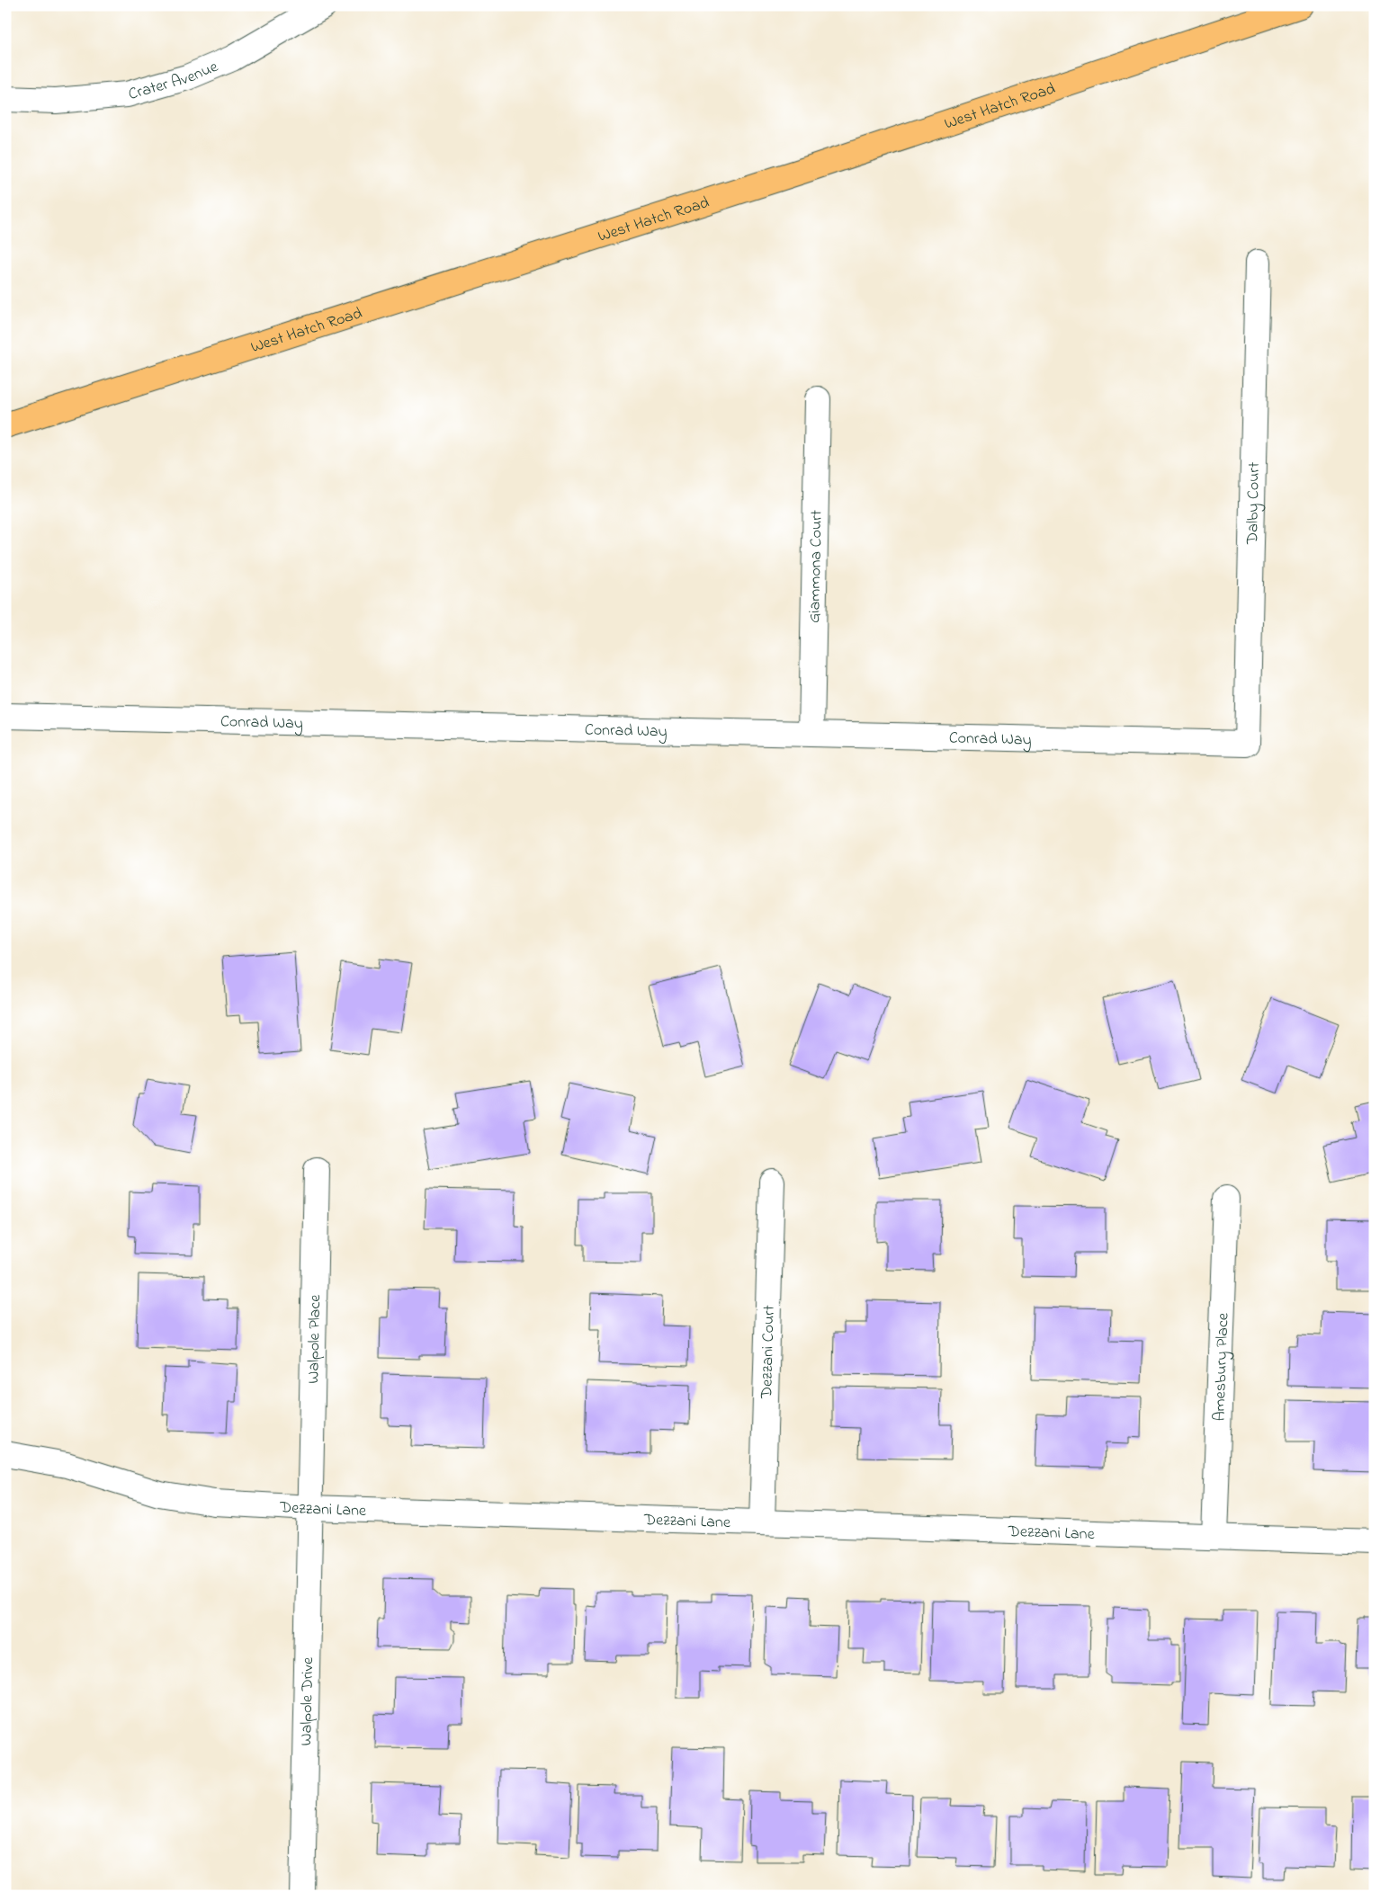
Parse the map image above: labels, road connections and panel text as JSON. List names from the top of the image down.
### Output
{
  "streets": {
    "main road": ["West Hatch Road"],
    "street": [
      "Crater Avenue",
      "Dalby Court",
      "Giammona Court",
      "Conrad Way",
      "Walpole Place",
      "Dezzani Court",
      "Amesbury Place",
      "Dezzani Lane",
      "Walpole Drive"
    ]
  },
  "crossings": [
    ["Dalby Court", "Conrad Way"],
    ["Giammona Court", "Conrad Way"],
    ["Walpole Place", "Dezzani Lane"],
    ["Walpole Place", "Walpole Drive"],
    ["Dezzani Court", "Dezzani Lane"],
    ["Amesbury Place", "Dezzani Lane"],
    ["Dezzani Lane", "Walpole Drive"]
  ]
}
